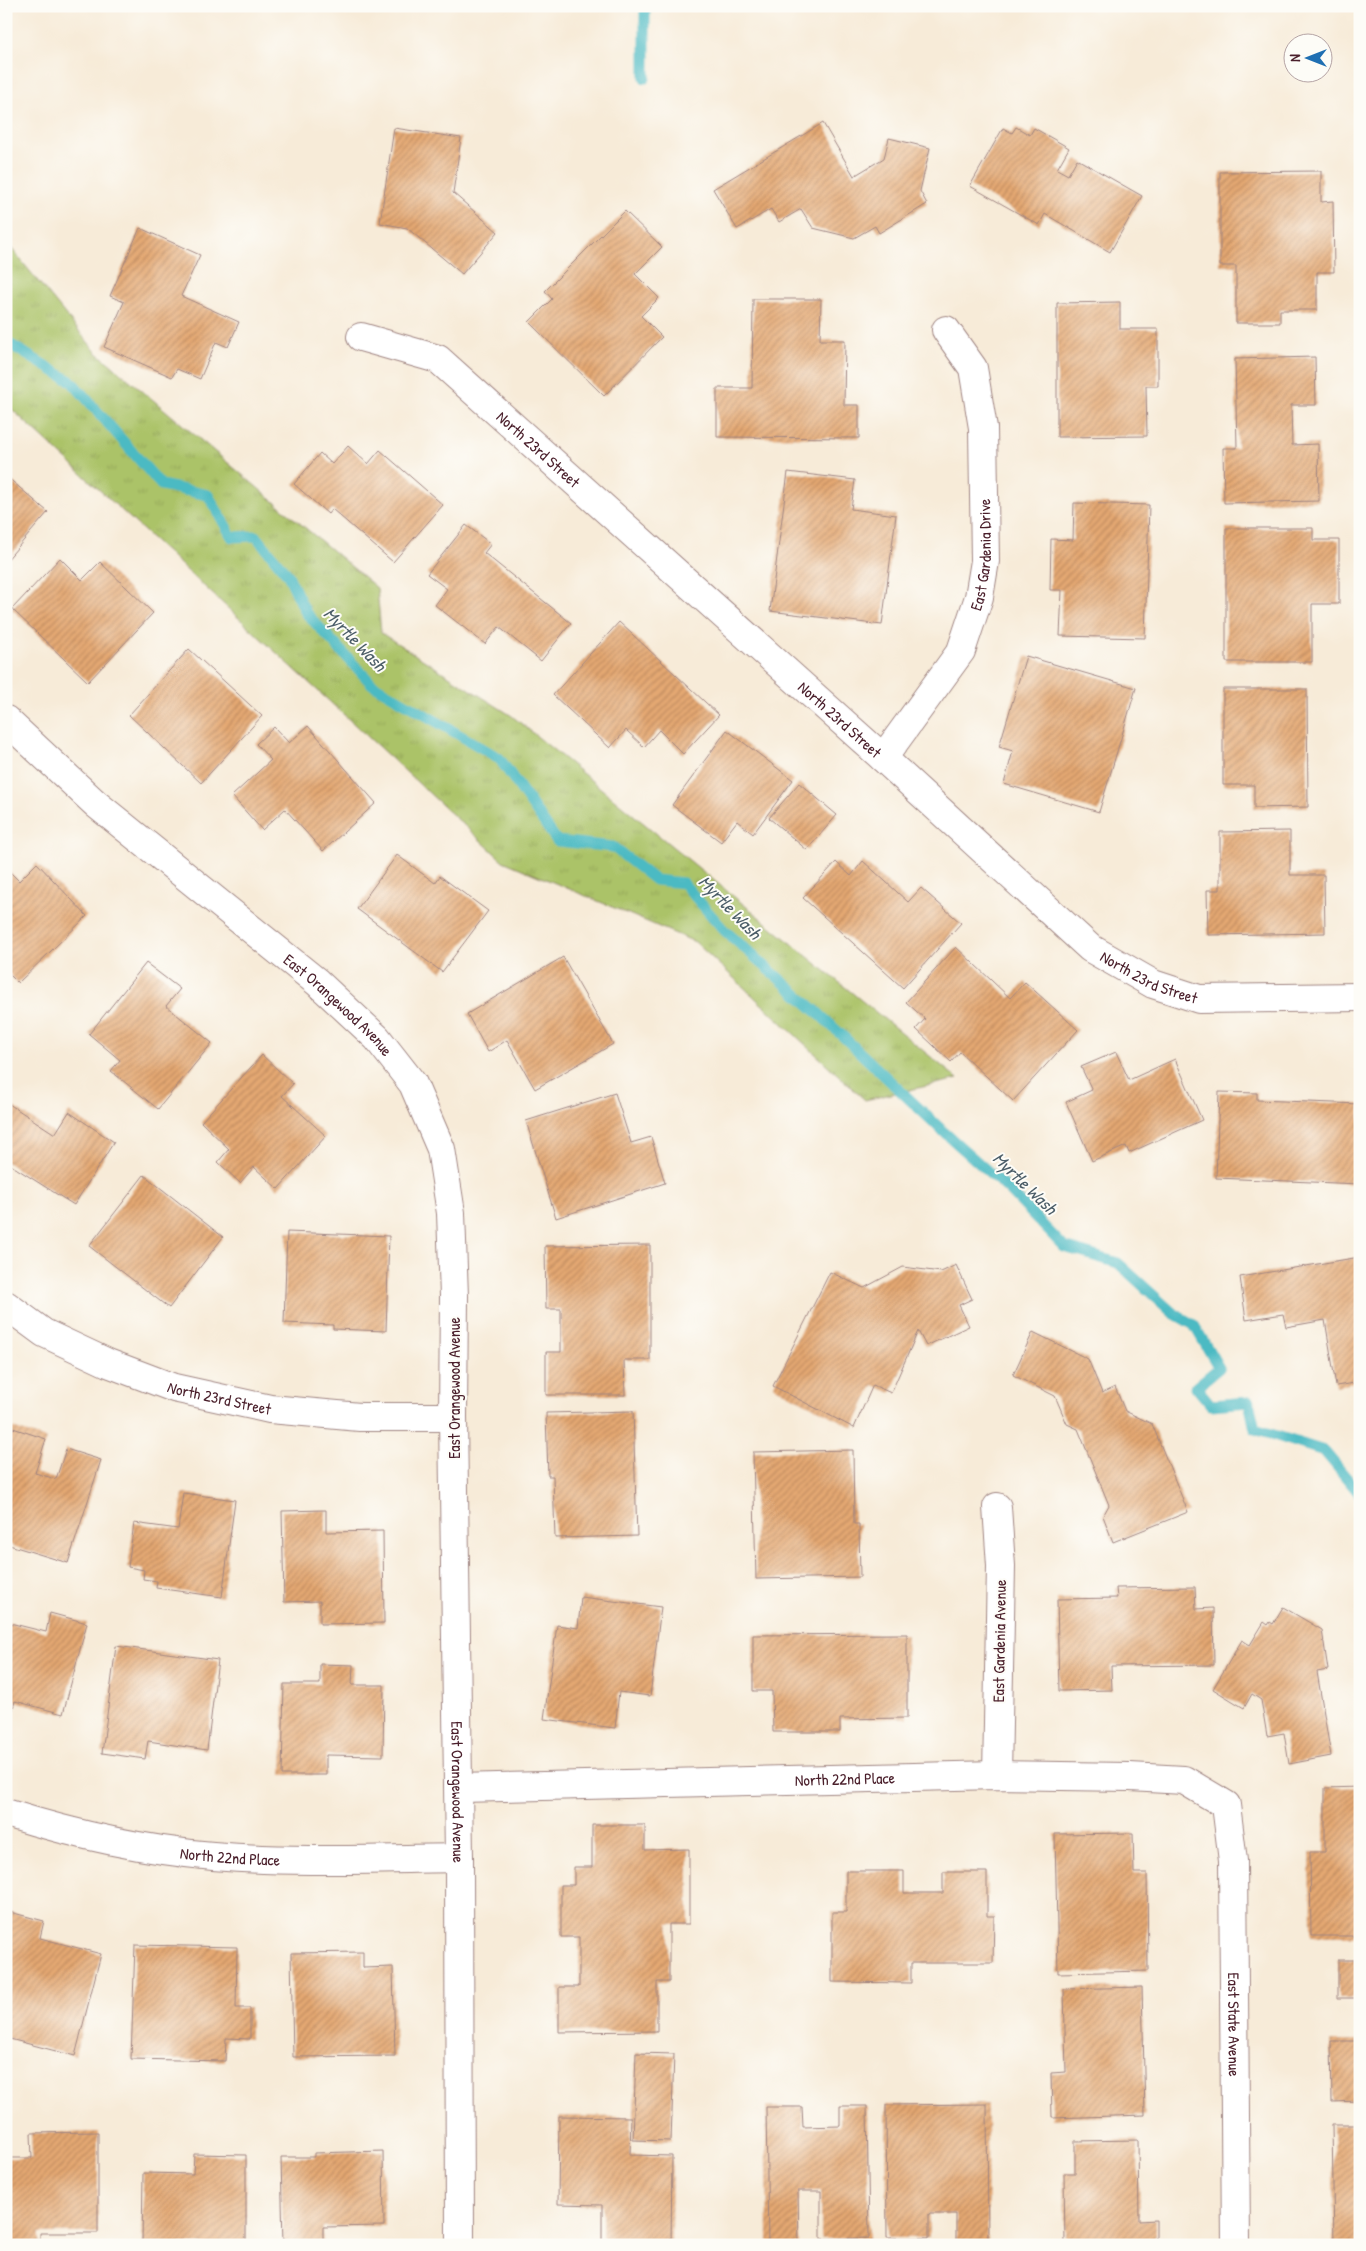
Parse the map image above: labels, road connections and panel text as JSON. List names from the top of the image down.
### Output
{
  "streets": {
    "street": [
      "North 23rd Street",
      "East Gardenia Drive",
      "East Orangewood Avenue",
      "East Gardenia Avenue",
      "North 22nd Place",
      "East State Avenue"
    ]
  },
  "crossings": [
    ["North 23rd Street", "East Gardenia Drive"],
    ["North 23rd Street", "East Orangewood Avenue"],
    ["East Orangewood Avenue", "North 22nd Place"],
    ["East Gardenia Avenue", "North 22nd Place"],
    ["North 22nd Place", "East State Avenue"]
  ],
  "water": ["Myrtle Wash"],
  "north": "left"
}
